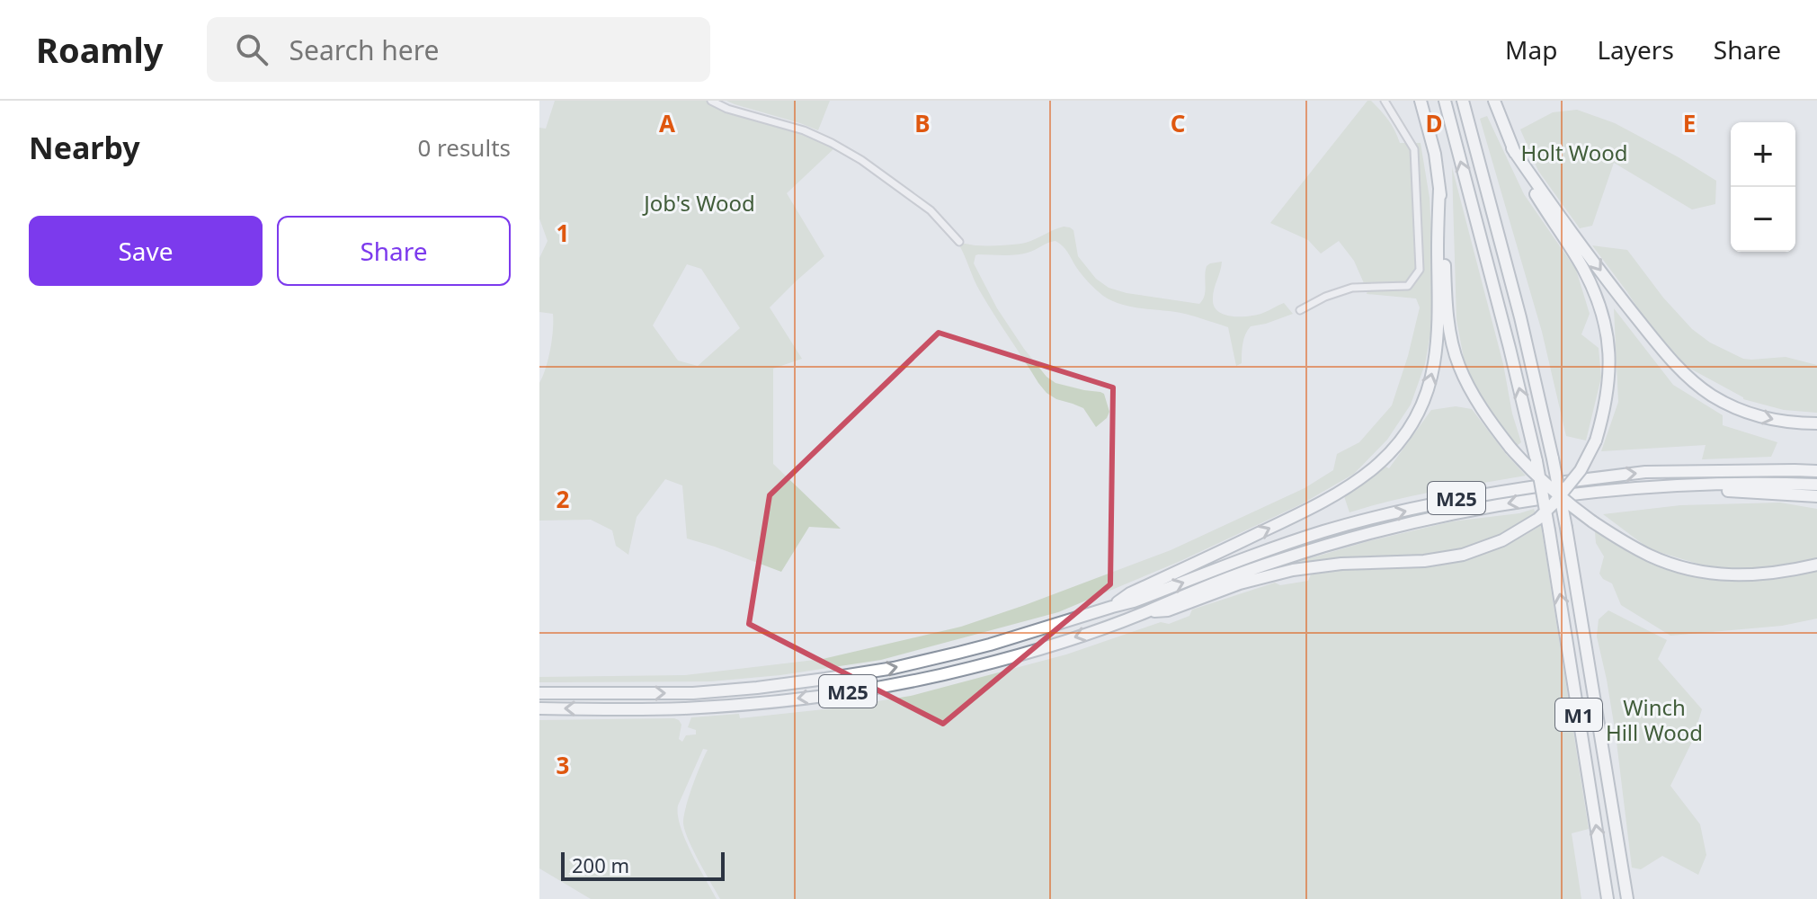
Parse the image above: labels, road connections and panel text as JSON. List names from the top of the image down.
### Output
{
  "streets": {
    "highway": ["M25", "M1"]
  },
  "parks": ["Holt Wood", "Job's Wood", "Winch Hill Wood"],
  "scale_bar": "200 m",
  "page": {
    "header": "Roamly",
    "search": "Search here",
    "nav": ["Map", "Layers", "Share"],
    "heading": ["Nearby", "0 results"],
    "map_buttons": ["+", "−"],
    "buttons": ["Save", "Share"],
    "scale": "200 m"
  },
  "grid": {
    "columns": [
      "A",
      "B",
      "C",
      "D",
      "E"
    ],
    "rows": ["1", "2", "3"]
  }
}
